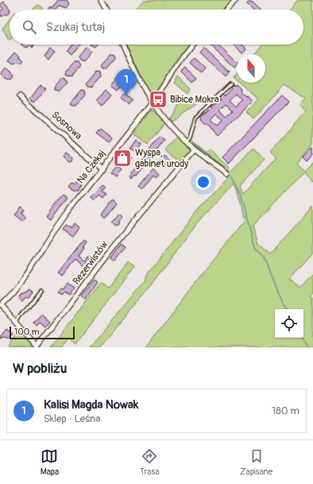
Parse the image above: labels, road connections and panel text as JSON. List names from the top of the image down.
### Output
{
  "streets": {
    "street": ["Sosnowa", "Na Czekaj", "Rezerwistów"]
  },
  "crossings": [
    ["Sosnowa", "Na Czekaj"],
    ["Na Czekaj", "Rezerwistów"]
  ],
  "places": {
    "bus stop": ["Bibice Mokra"],
    "shop": ["Wyspa, gabinet urody"]
  },
  "scale_bar": "100 m",
  "north": "top",
  "page": {
    "search": "Szukaj tutaj",
    "pins": "1",
    "scale": "100 m",
    "heading": "W pobliżu",
    "list": [
      {
        "mark": "1",
        "name": "Kalisi Magda Nowak",
        "note": "Sklep · Leśna",
        "value": "180 m"
      }
    ],
    "nav": ["Mapa", "Trasa", "Zapisane"]
  }
}
